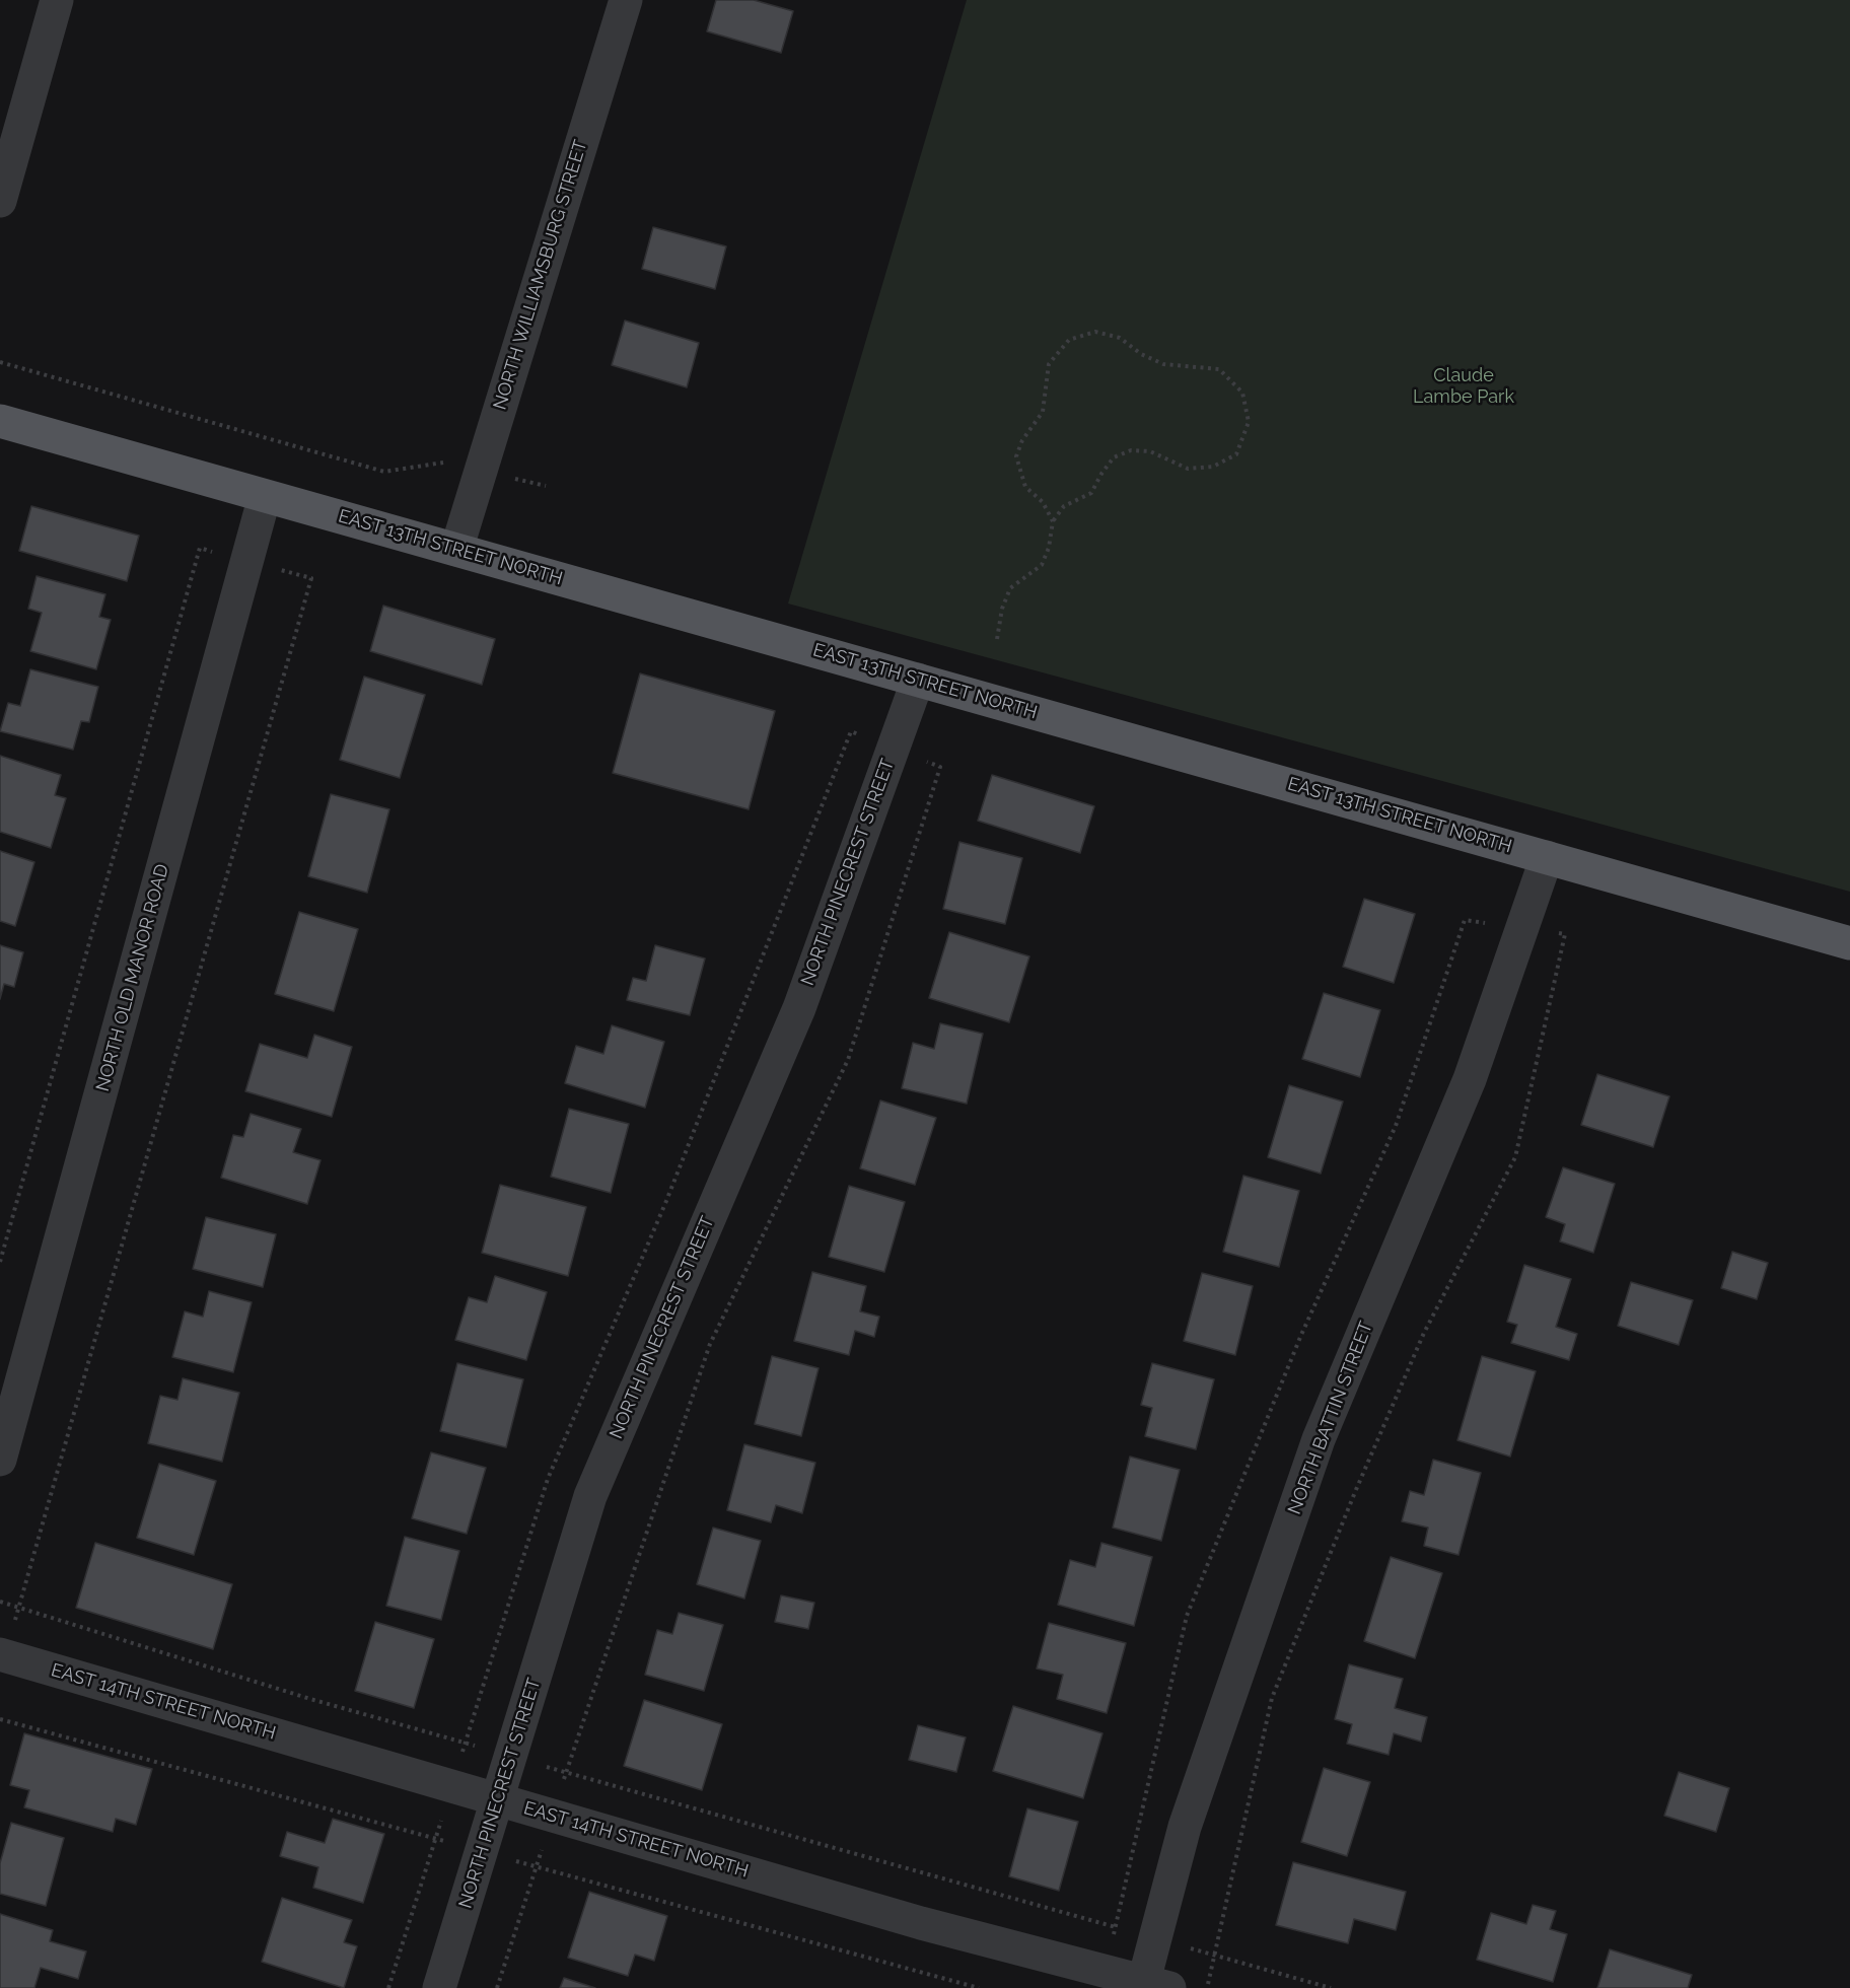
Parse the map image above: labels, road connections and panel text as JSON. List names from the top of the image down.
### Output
{
  "streets": {
    "main road": ["EAST 13TH STREET NORTH"],
    "street": [
      "NORTH WILLIAMSBURG STREET",
      "NORTH PINECREST STREET",
      "NORTH OLD MANOR ROAD",
      "NORTH BATTIN STREET",
      "EAST 14TH STREET NORTH"
    ]
  },
  "crossings": [
    ["NORTH WILLIAMSBURG STREET", "EAST 13TH STREET NORTH"],
    ["EAST 13TH STREET NORTH", "NORTH PINECREST STREET"],
    ["EAST 13TH STREET NORTH", "NORTH OLD MANOR ROAD"],
    ["EAST 13TH STREET NORTH", "NORTH BATTIN STREET"],
    ["NORTH PINECREST STREET", "EAST 14TH STREET NORTH"],
    ["NORTH BATTIN STREET", "EAST 14TH STREET NORTH"]
  ],
  "parks": ["Claude Lambe Park"]
}
